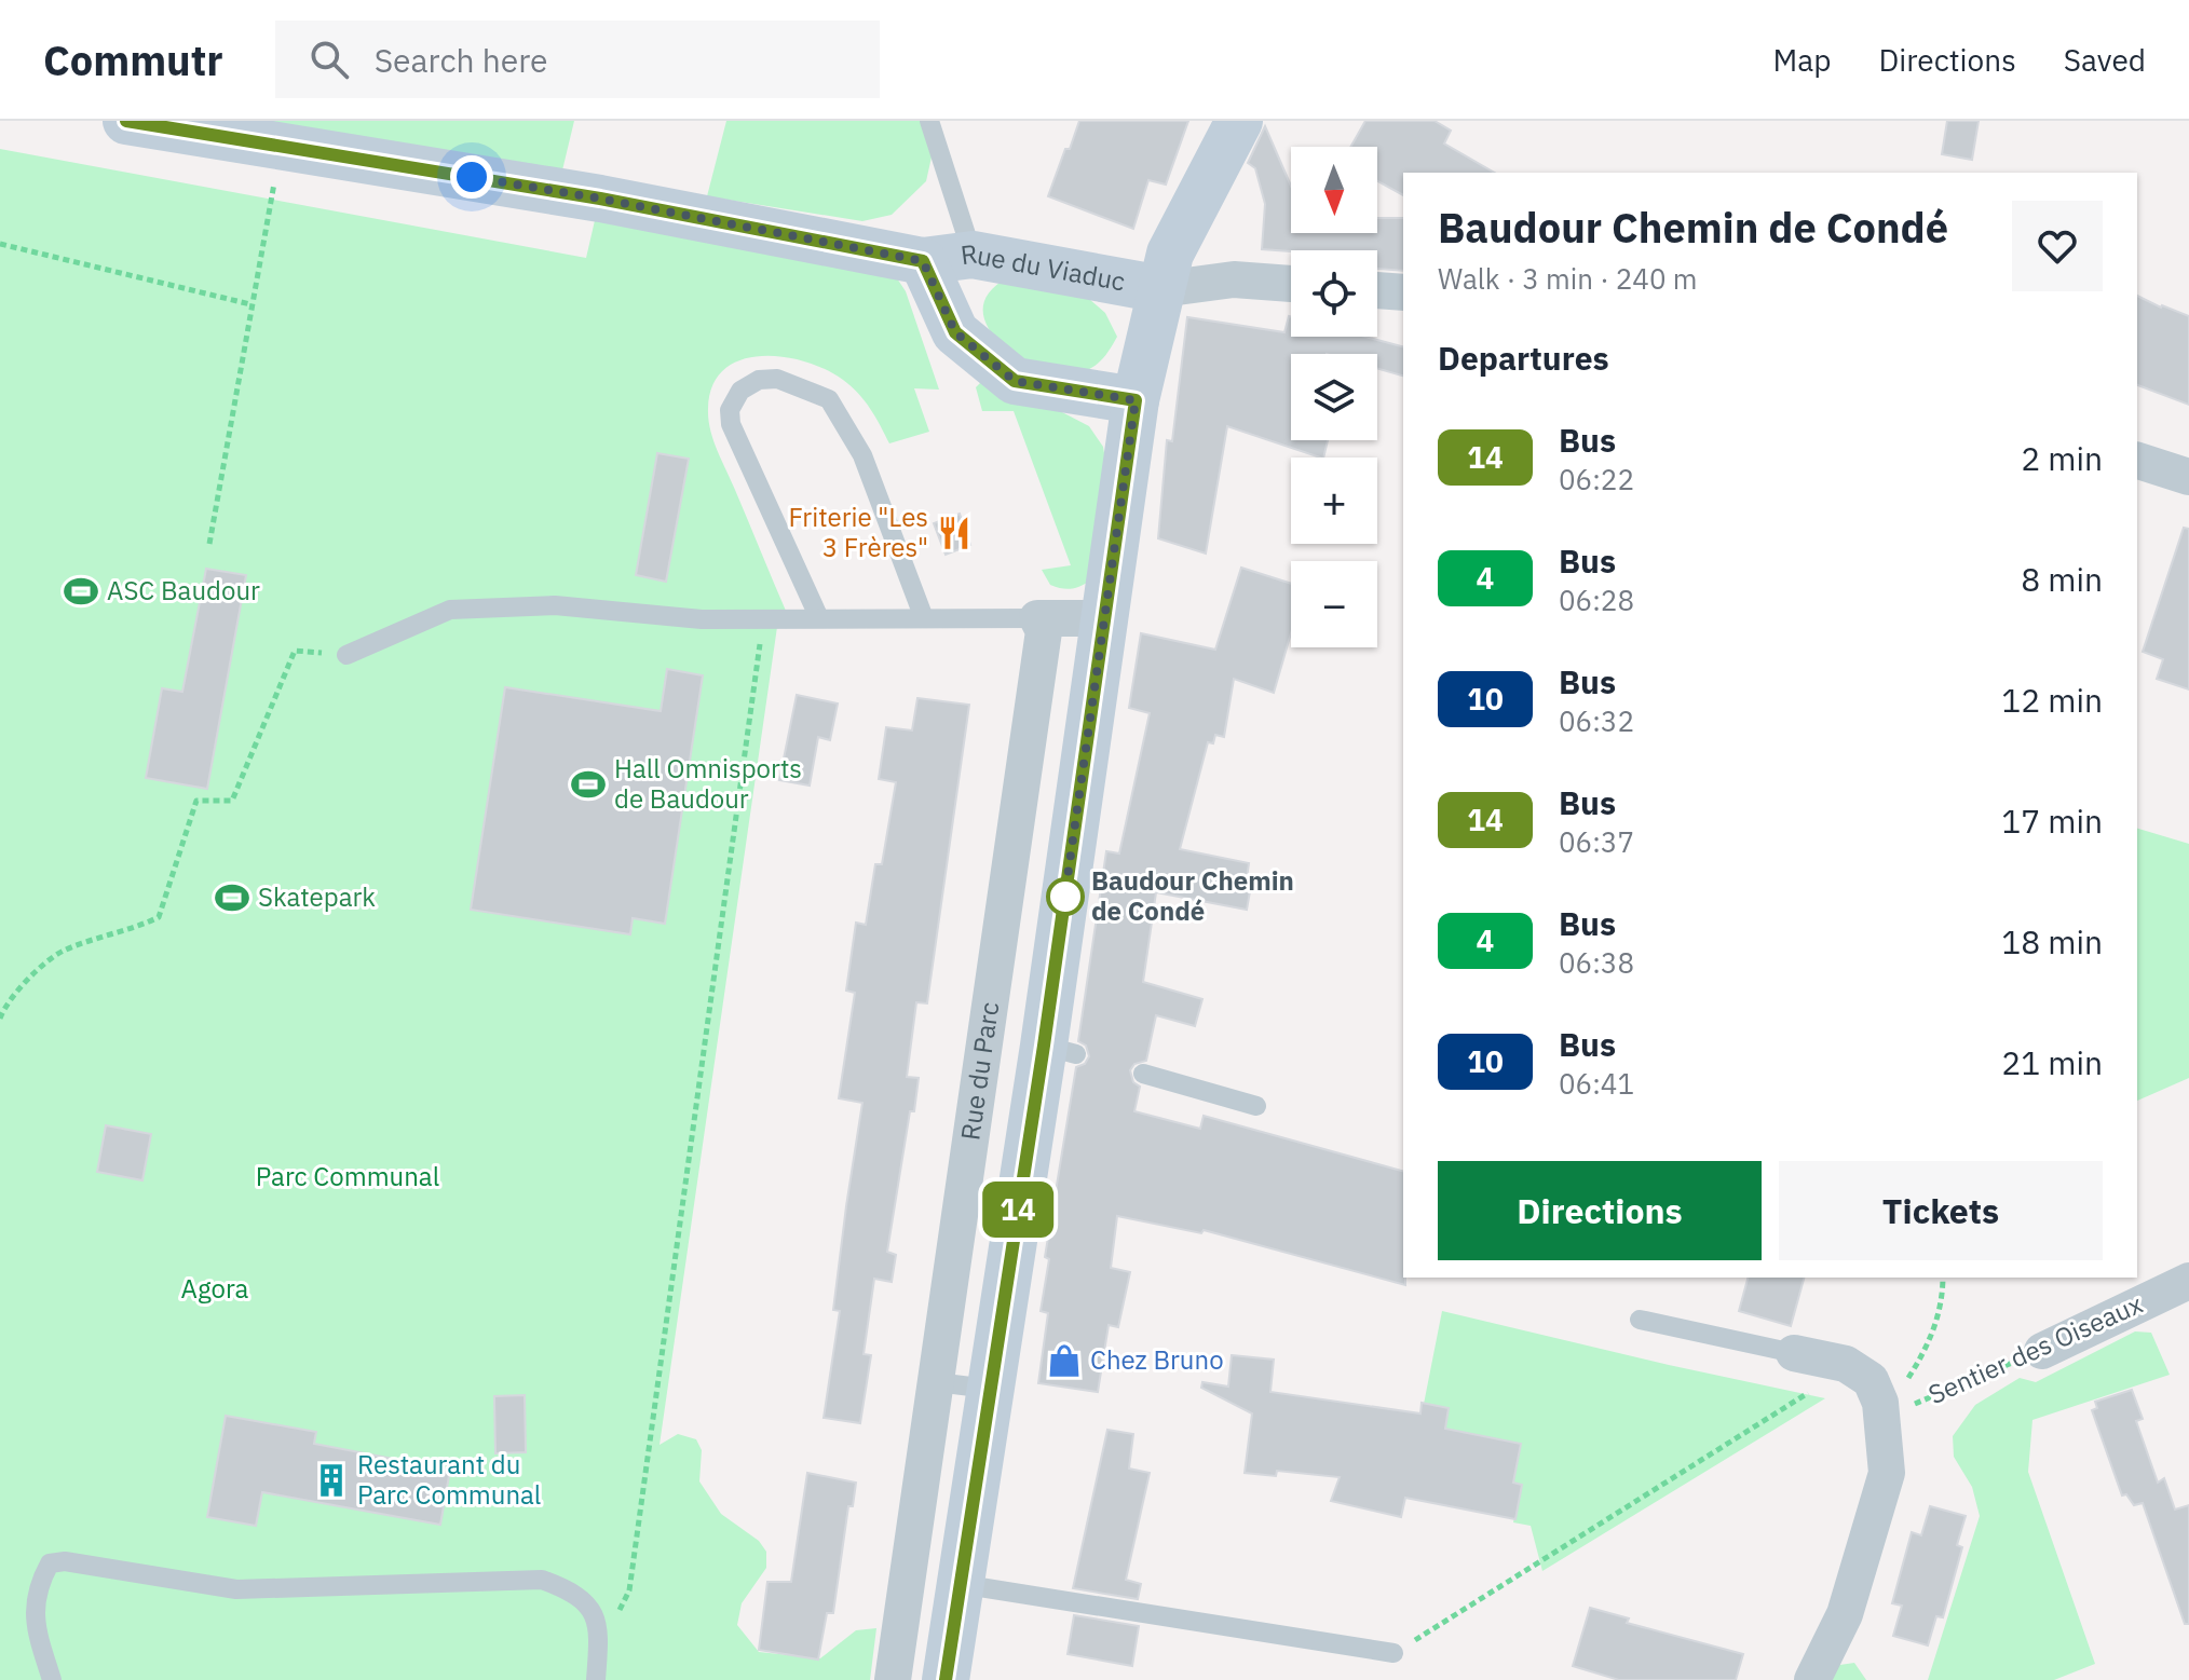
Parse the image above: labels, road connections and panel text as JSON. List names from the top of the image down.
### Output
{
  "streets": {
    "street": ["Rue du Viaduc", "Rue du Parc", "Sentier des Oiseaux"]
  },
  "parks": ["Parc Communal", "Agora"],
  "places": {
    "restaurant": ["Friterie \"Les 3 Frères\""],
    "sports": ["ASC Baudour", "Hall Omnisports de Baudour", "Skatepark"],
    "other": ["Baudour Chemin de Condé"],
    "shop": ["Chez Bruno"],
    "building": ["Restaurant du Parc Communal"]
  },
  "lines": ["bus line 14"],
  "north": "bottom",
  "page": {
    "header": "Commutr",
    "search": "Search here",
    "nav": ["Map", "Directions", "Saved"],
    "on_map": "14",
    "map_buttons": ["+", "−"],
    "heading": [
      ["Baudour Chemin de Condé", "Walk · 3 min · 240 m"],
      "Departures"
    ],
    "list": [
      {
        "mark": "14",
        "name": "Bus",
        "note": "06:22",
        "value": "2 min"
      },
      {
        "mark": "4",
        "name": "Bus",
        "note": "06:28",
        "value": "8 min"
      },
      {
        "mark": "10",
        "name": "Bus",
        "note": "06:32",
        "value": "12 min"
      },
      {
        "mark": "14",
        "name": "Bus",
        "note": "06:37",
        "value": "17 min"
      },
      {
        "mark": "4",
        "name": "Bus",
        "note": "06:38",
        "value": "18 min"
      },
      {
        "mark": "10",
        "name": "Bus",
        "note": "06:41",
        "value": "21 min"
      }
    ],
    "buttons": ["Directions", "Tickets"]
  }
}
